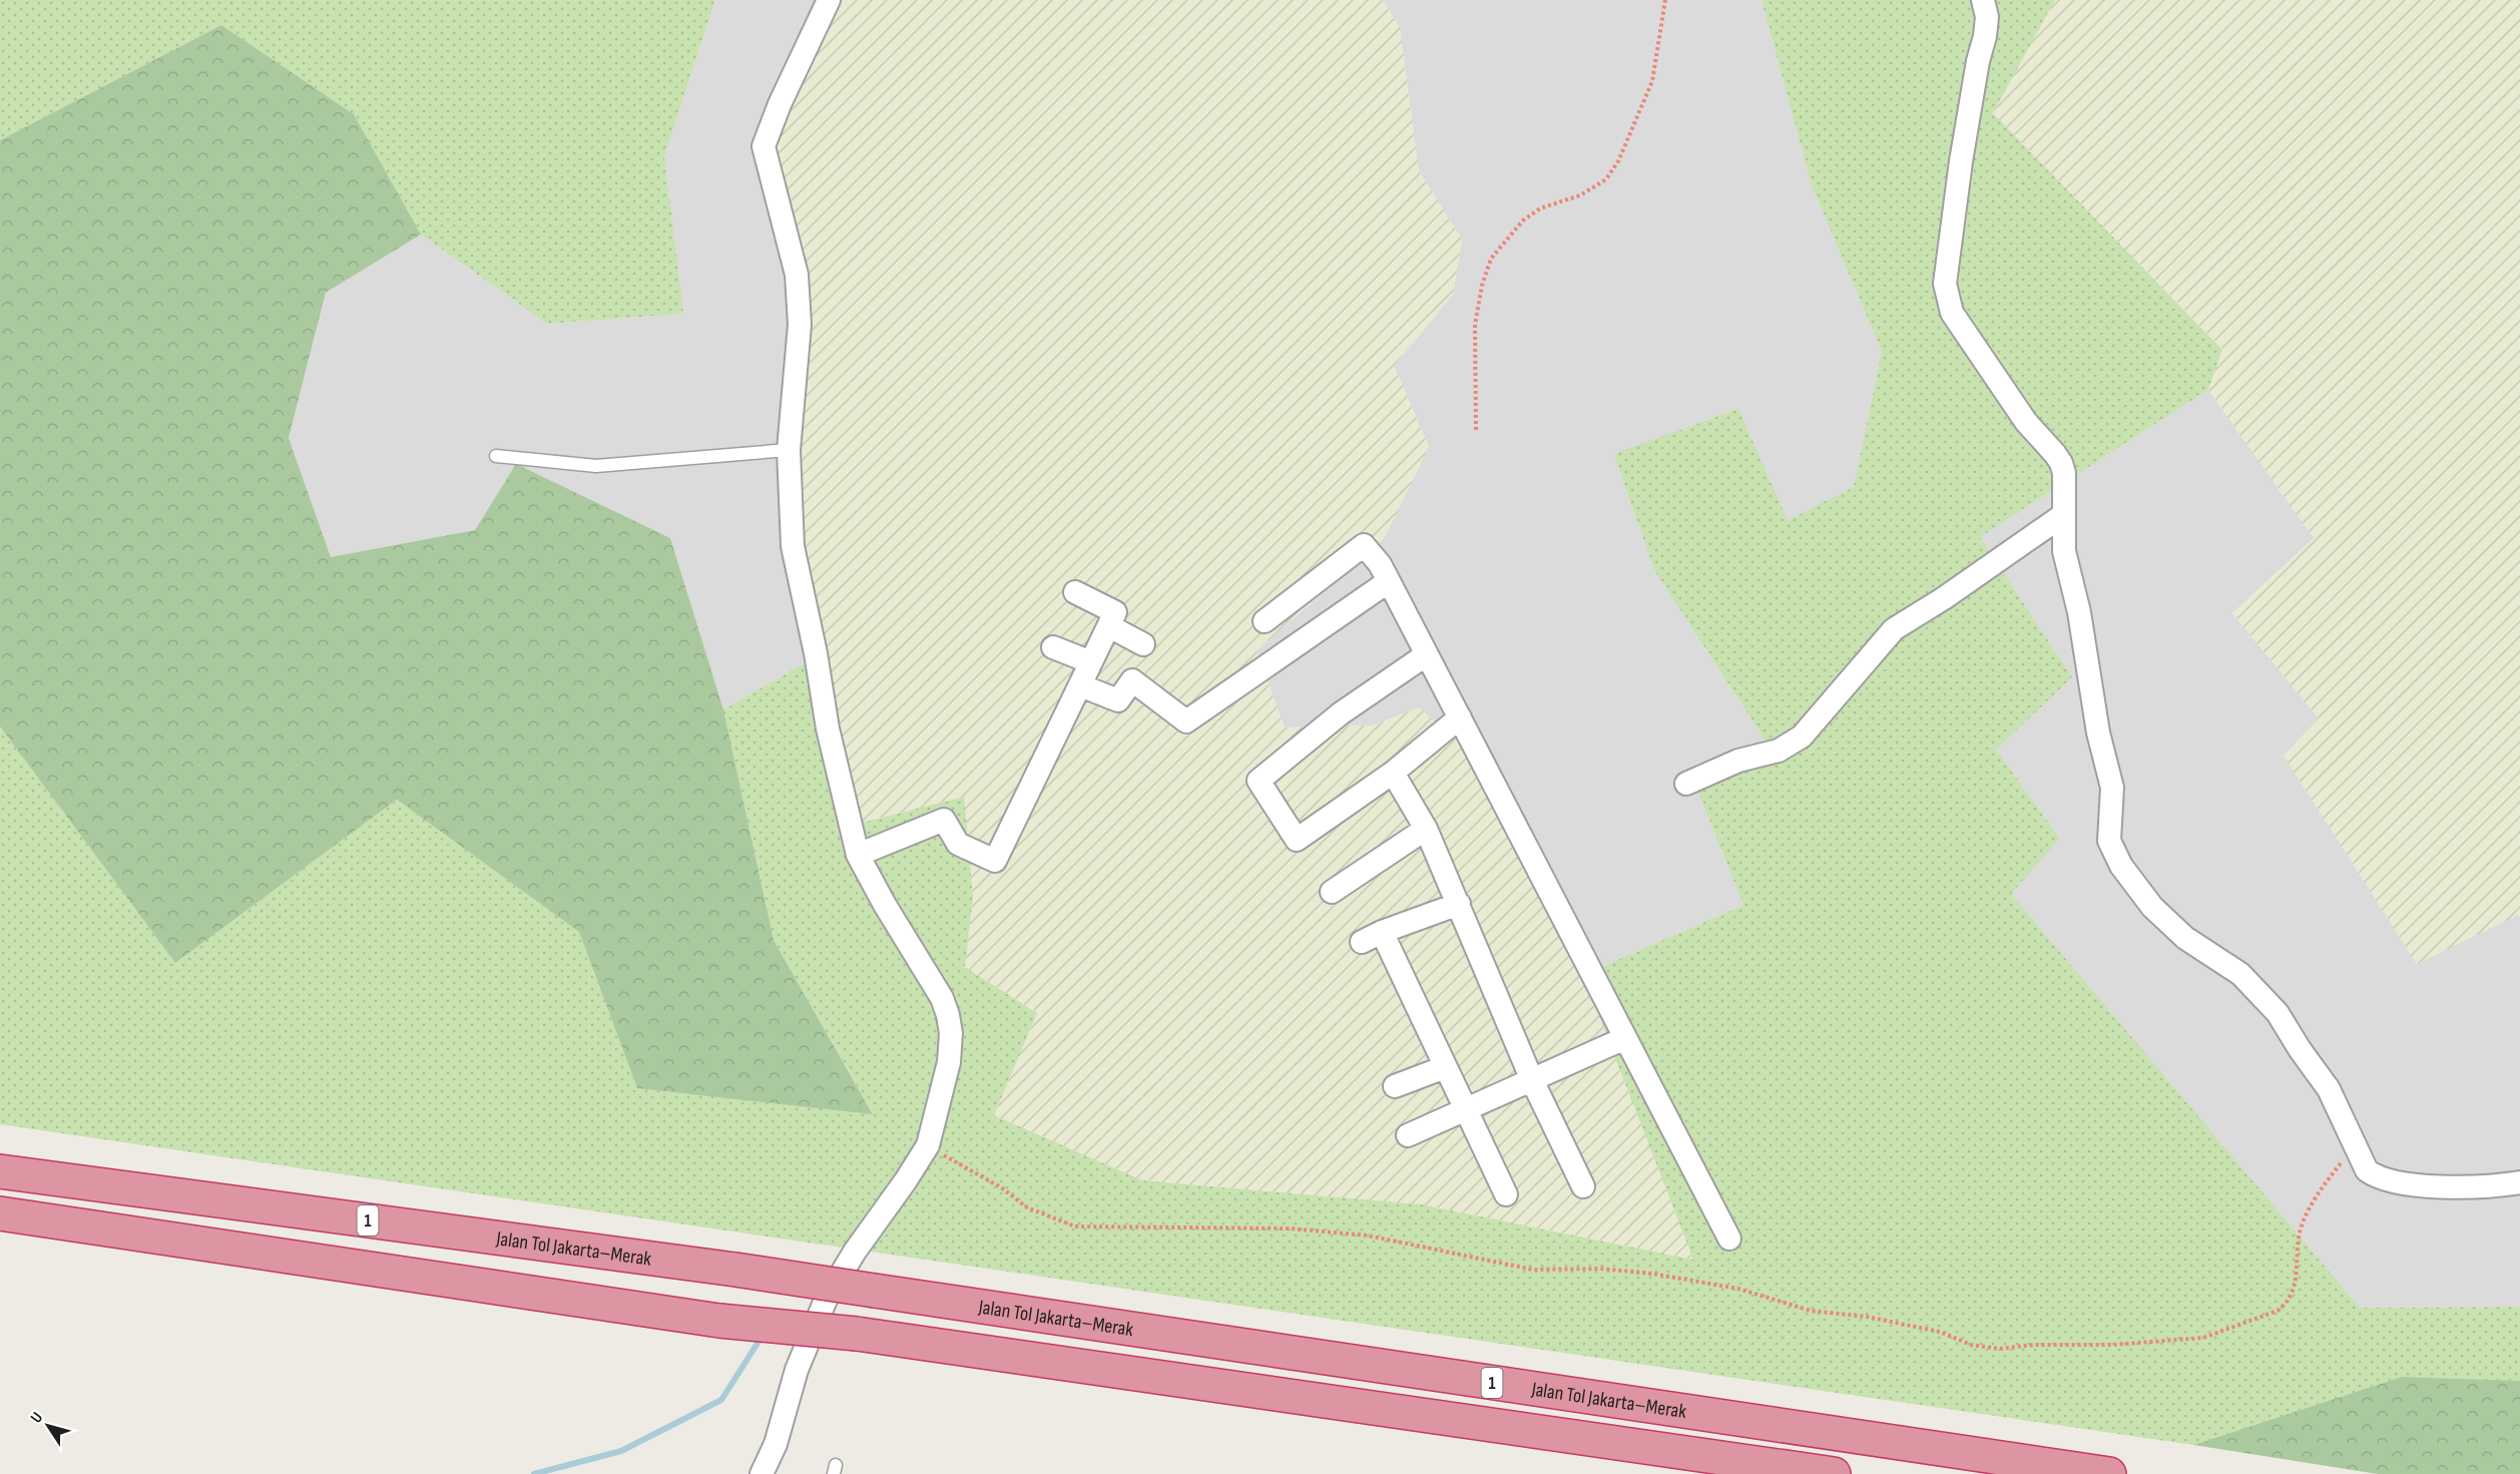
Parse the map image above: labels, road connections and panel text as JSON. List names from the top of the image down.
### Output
{
  "streets": {
    "highway": ["1", "Jalan Tol Jakarta–Merak"]
  },
  "north": "top left"
}
